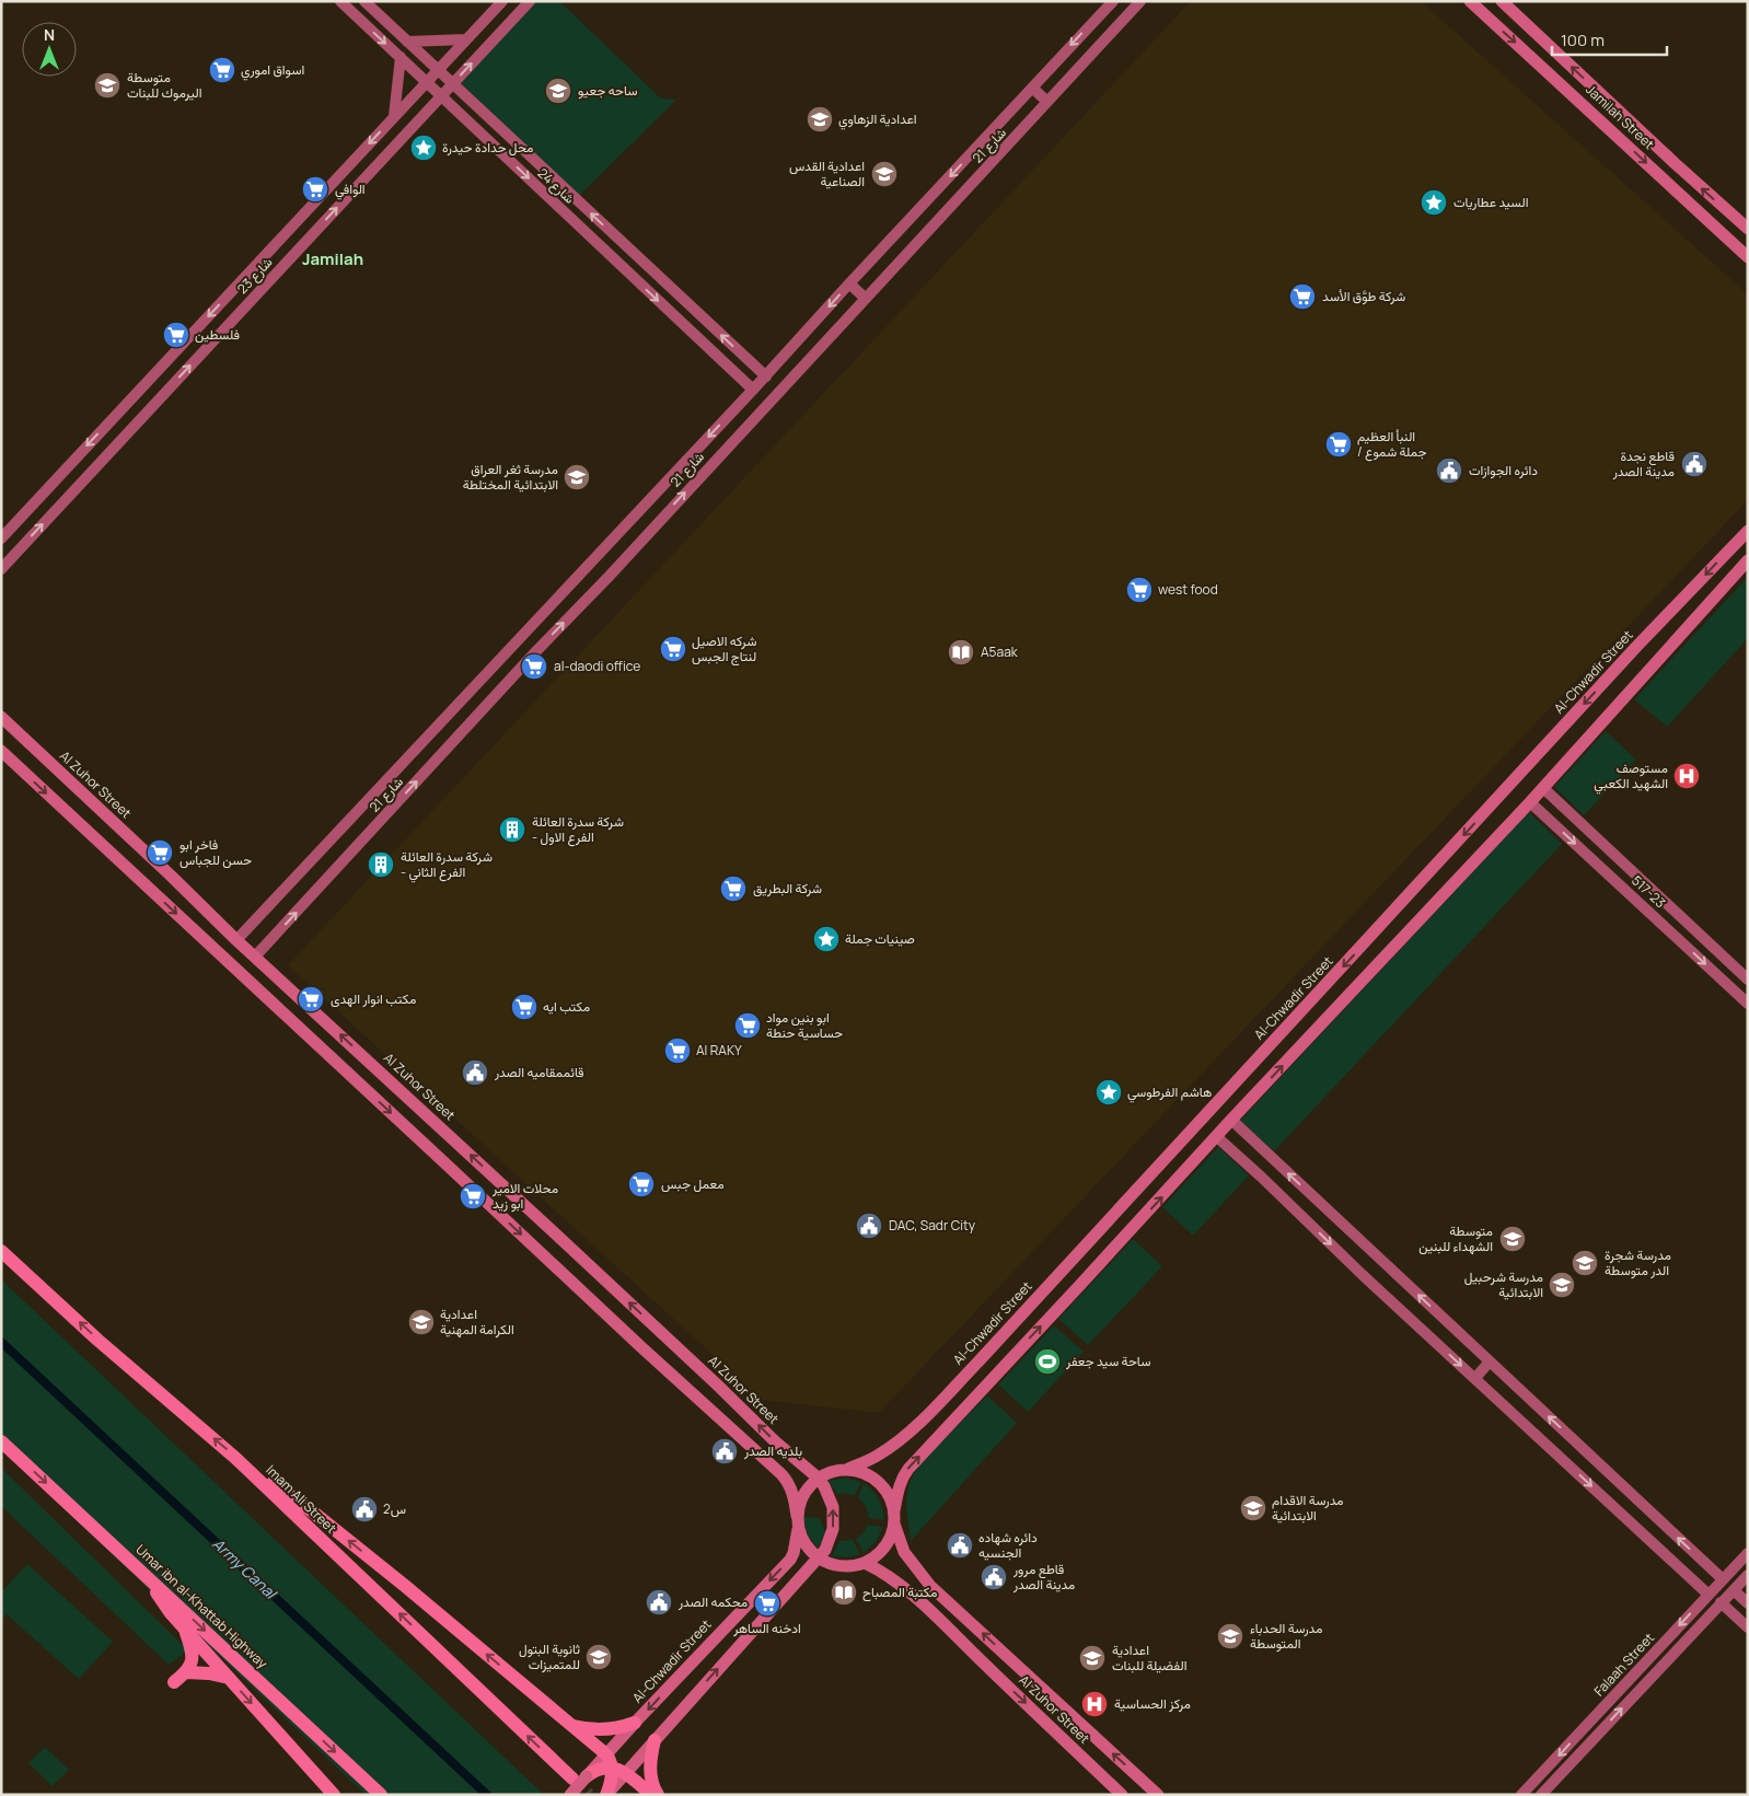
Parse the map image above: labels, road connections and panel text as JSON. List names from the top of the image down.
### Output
{
  "streets": {
    "highway": ["Imam Ali Street", "Umar ibn al-Khattab Highway"],
    "main road": ["Jamilah Street", "Al-Chwadir Street", "Al Zuhor Street"],
    "street": [
      "شارع 21",
      "شارع 24",
      "شارع 23",
      "517-23",
      "Falaah Street"
    ]
  },
  "crossings": [
    ["شارع 21", "شارع 24"],
    ["شارع 21", "Al Zuhor Street"],
    ["شارع 24", "شارع 23"],
    ["Al-Chwadir Street", "Al Zuhor Street"]
  ],
  "districts": ["Jamilah"],
  "water": ["Army Canal"],
  "places": {
    "supermarket": [
      "اسواق اموري",
      "الوافي",
      "شركة طوَّق الأسد",
      "فلسطين",
      "النبأ العظيم / جملة شموع",
      "west food",
      "شركه الاصيل لنتاج الجبس",
      "al-daodi office",
      "فاخر ابو حسن للجباس",
      "شركة البطريق",
      "مكتب انوار الهدى",
      "مكتب ايه",
      "ابو بنين مواد حساسية حنطة",
      "Al RAKY",
      "معمل جبس",
      "محلات الامير ابو زيد",
      "ادخنه الساهر"
    ],
    "school or university": [
      "متوسطة اليرموك للبنات",
      "ساحه جعيو",
      "اعدادية الزهاوي",
      "اعدادية القدس الصناعية",
      "مدرسة ثغر العراق الابتدائية المختلطة",
      "متوسطة الشهداء للبنين",
      "مدرسة شجرة الدر متوسطة",
      "مدرسة شرحبيل الابتدائية",
      "اعدادية الكرامة المهنية",
      "مدرسة الاقدام الابتدائية",
      "مدرسة الحدباء المتوسطة",
      "ثانوية البتول للمتميزات",
      "اعدادية الفضيلة للبنات"
    ],
    "place": [
      "محل حدادة حيدرة",
      "السيد عطاريات",
      "صينيات جملة",
      "هاشم الفرطوسي"
    ],
    "public building": [
      "قاطع نجدة مدينة الصدر",
      "دائره الجوازات",
      "قائممقاميه الصدر",
      "DAC, Sadr City",
      "بلديه الصدر",
      "س2",
      "دائره شهاده الجنسيه",
      "قاطع مرور مدينة الصدر",
      "محكمه الصدر"
    ],
    "library": ["A5aak", "مكتبة المصباح"],
    "hospital": ["مستوصف الشهيد الكعبي", "مركز الحساسية"],
    "building": ["شركة سدرة العائلة - الفرع الاول", "شركة سدرة العائلة - الفرع الثاني"],
    "sports": ["ساحة سيد جعفر"]
  },
  "scale_bar": "100 m",
  "north": "top"
}
